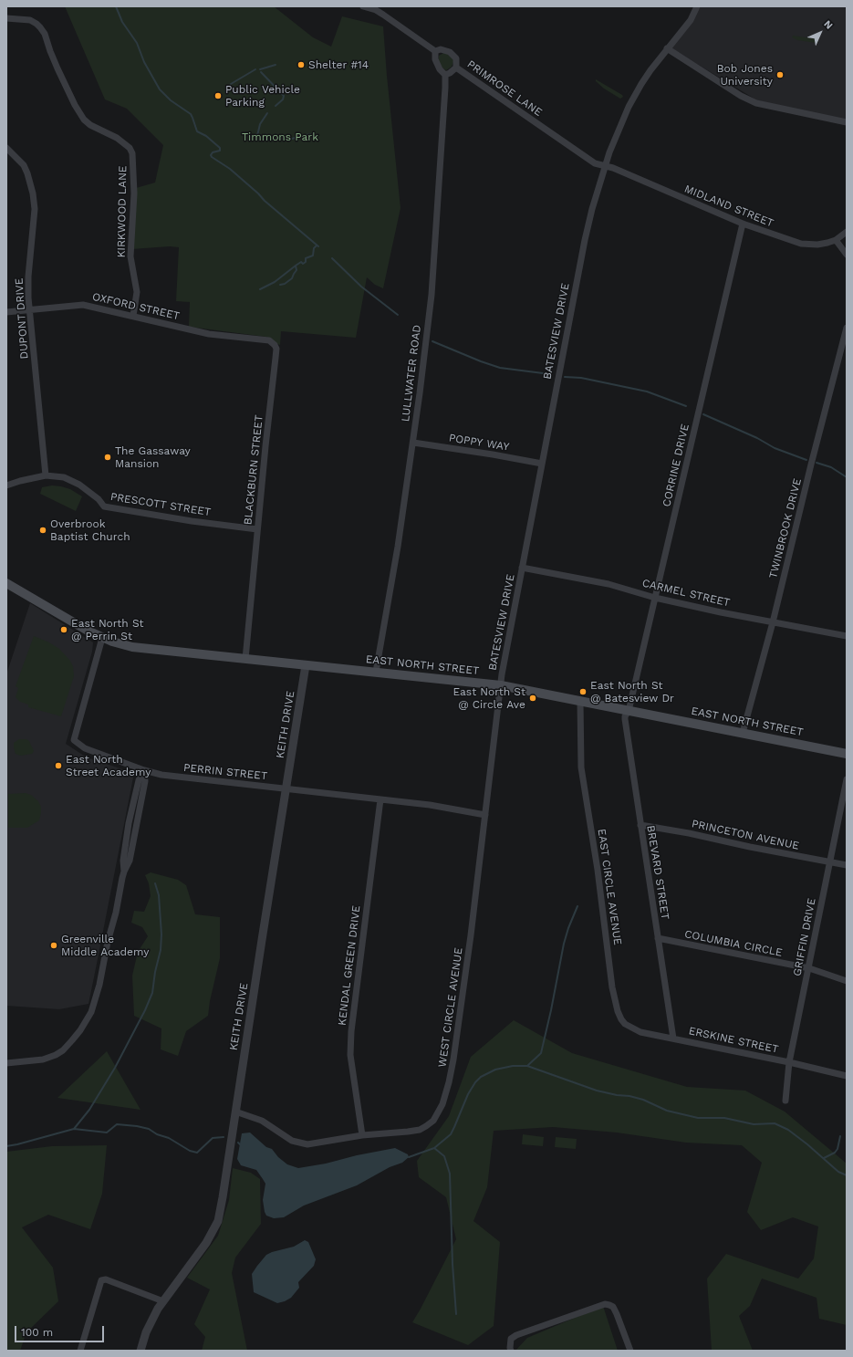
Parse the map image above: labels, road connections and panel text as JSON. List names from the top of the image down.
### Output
{
  "streets": {
    "main road": ["EAST NORTH STREET"],
    "street": [
      "PRIMROSE LANE",
      "MIDLAND STREET",
      "KIRKWOOD LANE",
      "OXFORD STREET",
      "DUPONT DRIVE",
      "BATESVIEW DRIVE",
      "LULLWATER ROAD",
      "POPPY WAY",
      "CORRINE DRIVE",
      "BLACKBURN STREET",
      "PRESCOTT STREET",
      "TWINBROOK DRIVE",
      "CARMEL STREET",
      "KEITH DRIVE",
      "PERRIN STREET",
      "PRINCETON AVENUE",
      "BREVARD STREET",
      "EAST CIRCLE AVENUE",
      "GRIFFIN DRIVE",
      "COLUMBIA CIRCLE",
      "KENDAL GREEN DRIVE",
      "WEST CIRCLE AVENUE",
      "ERSKINE STREET"
    ]
  },
  "crossings": [
    ["PRIMROSE LANE", "MIDLAND STREET"],
    ["PRIMROSE LANE", "BATESVIEW DRIVE"],
    ["PRIMROSE LANE", "LULLWATER ROAD"],
    ["MIDLAND STREET", "BATESVIEW DRIVE"],
    ["MIDLAND STREET", "CORRINE DRIVE"],
    ["KIRKWOOD LANE", "OXFORD STREET"],
    ["OXFORD STREET", "DUPONT DRIVE"],
    ["OXFORD STREET", "BLACKBURN STREET"],
    ["DUPONT DRIVE", "PRESCOTT STREET"],
    ["BATESVIEW DRIVE", "POPPY WAY"],
    ["BATESVIEW DRIVE", "CARMEL STREET"],
    ["BATESVIEW DRIVE", "EAST NORTH STREET"],
    ["BATESVIEW DRIVE", "WEST CIRCLE AVENUE"],
    ["LULLWATER ROAD", "POPPY WAY"],
    ["LULLWATER ROAD", "EAST NORTH STREET"],
    ["CORRINE DRIVE", "CARMEL STREET"],
    ["CORRINE DRIVE", "EAST NORTH STREET"],
    ["CORRINE DRIVE", "BREVARD STREET"],
    ["BLACKBURN STREET", "PRESCOTT STREET"],
    ["BLACKBURN STREET", "EAST NORTH STREET"],
    ["TWINBROOK DRIVE", "CARMEL STREET"],
    ["TWINBROOK DRIVE", "EAST NORTH STREET"],
    ["EAST NORTH STREET", "KEITH DRIVE"],
    ["EAST NORTH STREET", "PERRIN STREET"],
    ["EAST NORTH STREET", "BREVARD STREET"],
    ["EAST NORTH STREET", "EAST CIRCLE AVENUE"],
    ["EAST NORTH STREET", "WEST CIRCLE AVENUE"],
    ["KEITH DRIVE", "PERRIN STREET"],
    ["KEITH DRIVE", "WEST CIRCLE AVENUE"],
    ["PERRIN STREET", "KENDAL GREEN DRIVE"],
    ["PERRIN STREET", "WEST CIRCLE AVENUE"],
    ["PRINCETON AVENUE", "BREVARD STREET"],
    ["PRINCETON AVENUE", "GRIFFIN DRIVE"],
    ["BREVARD STREET", "EAST CIRCLE AVENUE"],
    ["BREVARD STREET", "COLUMBIA CIRCLE"],
    ["BREVARD STREET", "ERSKINE STREET"],
    ["EAST CIRCLE AVENUE", "ERSKINE STREET"],
    ["GRIFFIN DRIVE", "COLUMBIA CIRCLE"],
    ["GRIFFIN DRIVE", "ERSKINE STREET"],
    ["KENDAL GREEN DRIVE", "WEST CIRCLE AVENUE"]
  ],
  "parks": ["Timmons Park"],
  "places": [
    "Shelter #14",
    "Bob Jones University",
    "Public Vehicle Parking",
    "The Gassaway Mansion",
    "Overbrook Baptist Church",
    "East North St @ Perrin St",
    "East North St @ Batesview Dr",
    "East North St @ Circle Ave",
    "East North Street Academy",
    "Greenville Middle Academy"
  ],
  "scale_bar": "100 m",
  "north": "top right"
}
